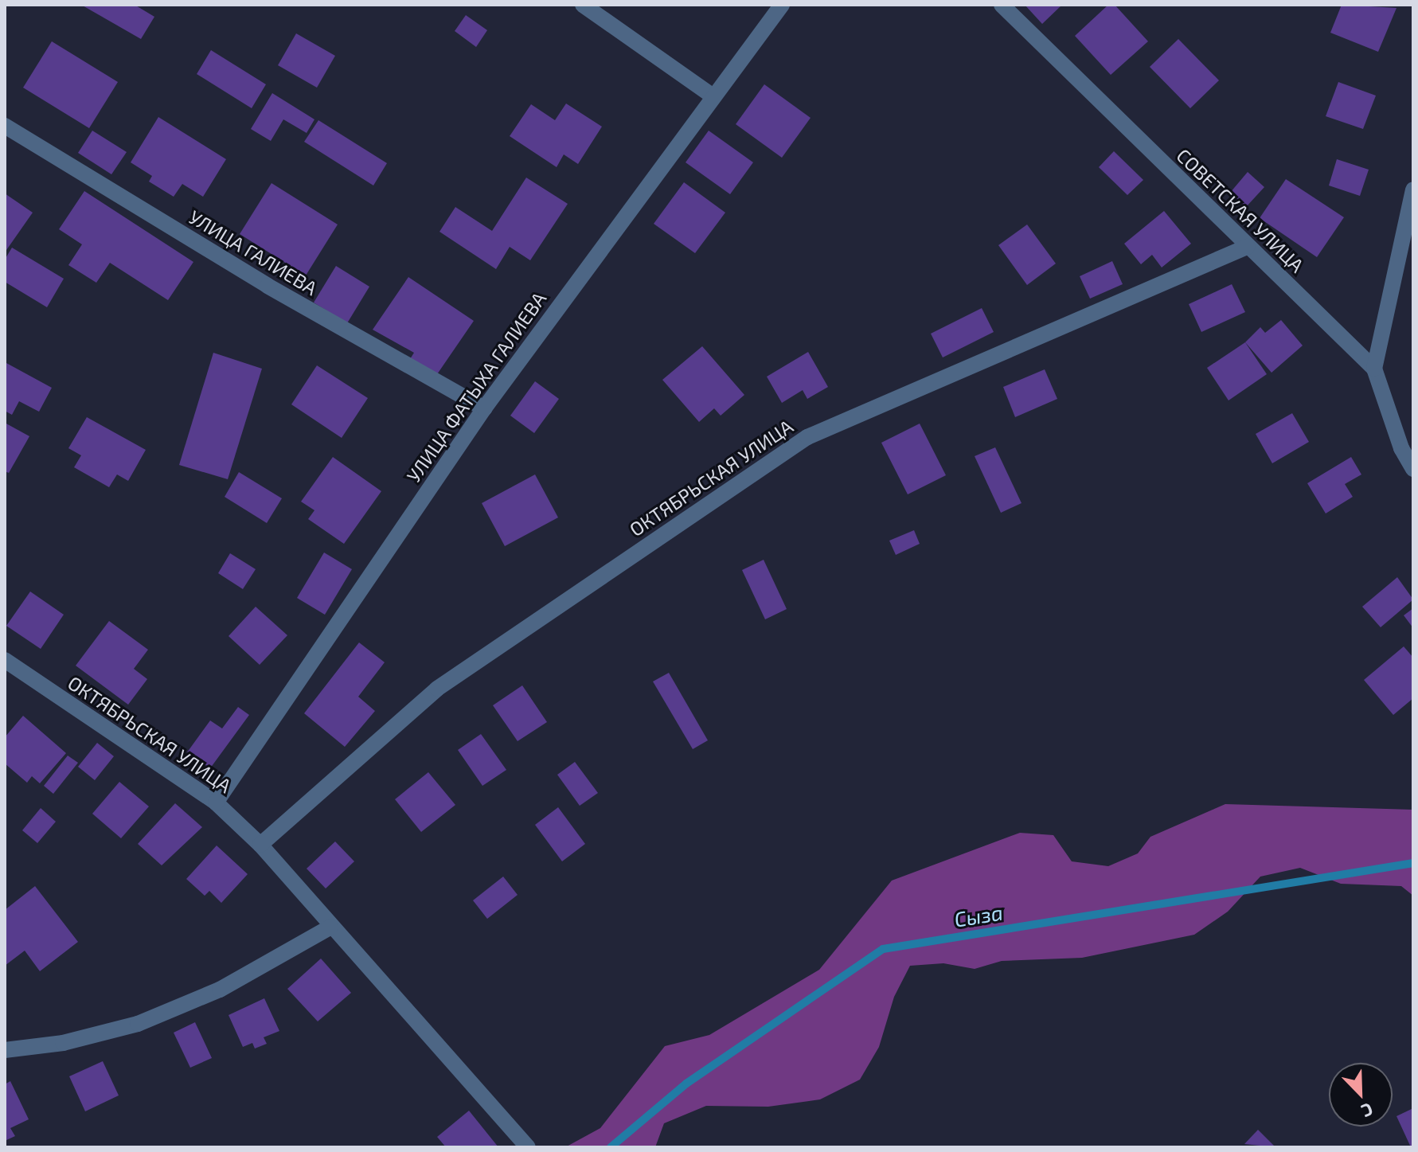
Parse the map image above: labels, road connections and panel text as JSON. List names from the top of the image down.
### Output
{
  "streets": {
    "street": [
      "СОВЕТСКАЯ УЛИЦА",
      "УЛИЦА ГАЛИЕВА",
      "УЛИЦА ФАТЫХА ГАЛИЕВА",
      "ОКТЯБРЬСКАЯ УЛИЦА"
    ]
  },
  "crossings": [
    ["СОВЕТСКАЯ УЛИЦА", "ОКТЯБРЬСКАЯ УЛИЦА"],
    ["УЛИЦА ГАЛИЕВА", "УЛИЦА ФАТЫХА ГАЛИЕВА"],
    ["УЛИЦА ФАТЫХА ГАЛИЕВА", "ОКТЯБРЬСКАЯ УЛИЦА"]
  ],
  "water": ["Сыза"],
  "north": "bottom right"
}
